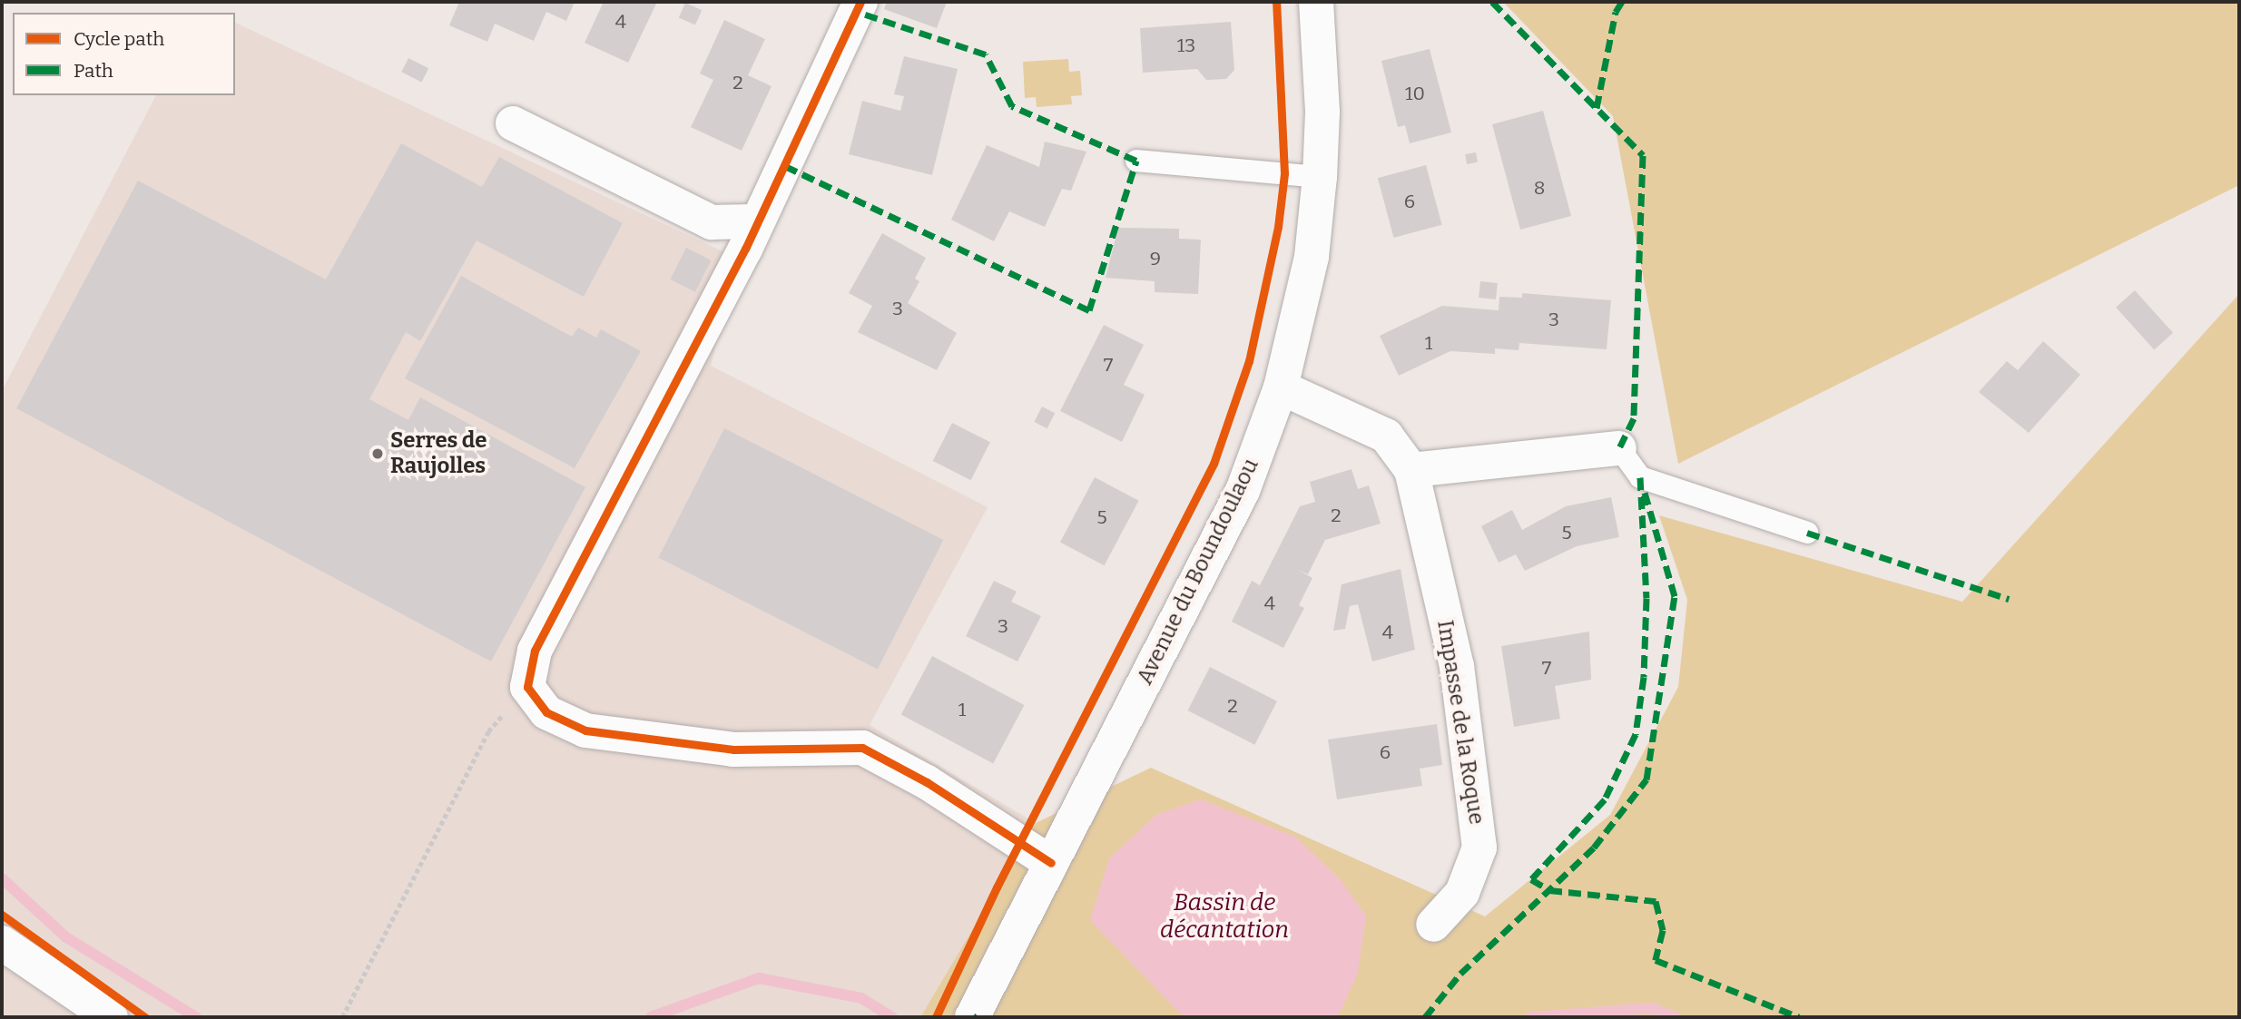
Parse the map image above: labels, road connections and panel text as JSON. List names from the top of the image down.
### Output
{
  "streets": {
    "street": ["Avenue du Boundoulaou", "Impasse de la Roque"]
  },
  "crossings": [
    ["Avenue du Boundoulaou", "Impasse de la Roque"]
  ],
  "water": ["Bassin de décantation"],
  "places": ["Serres de Raujolles"],
  "house_numbers": [
    "4",
    "13",
    "2",
    "10",
    "8",
    "6",
    "9",
    "3",
    "3",
    "1",
    "7",
    "2",
    "5",
    "5",
    "4",
    "3",
    "4",
    "7",
    "2",
    "1",
    "6"
  ],
  "legend": ["Cycle path", "Path"]
}
